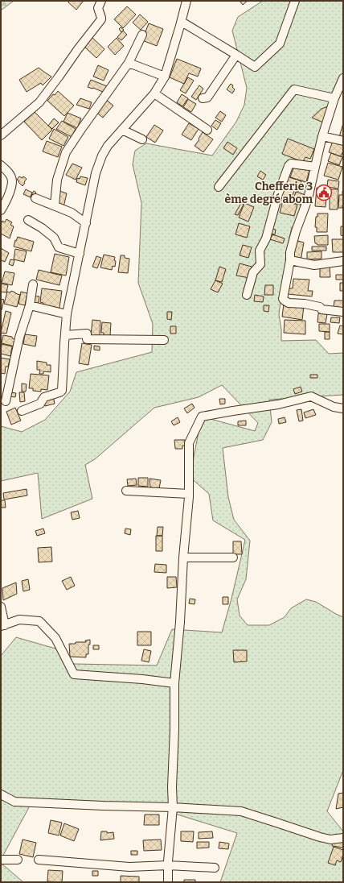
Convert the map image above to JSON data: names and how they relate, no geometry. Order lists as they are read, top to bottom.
{
  "places": {
    "public building": ["Chefferie 3 ème degré abom"]
  }
}
